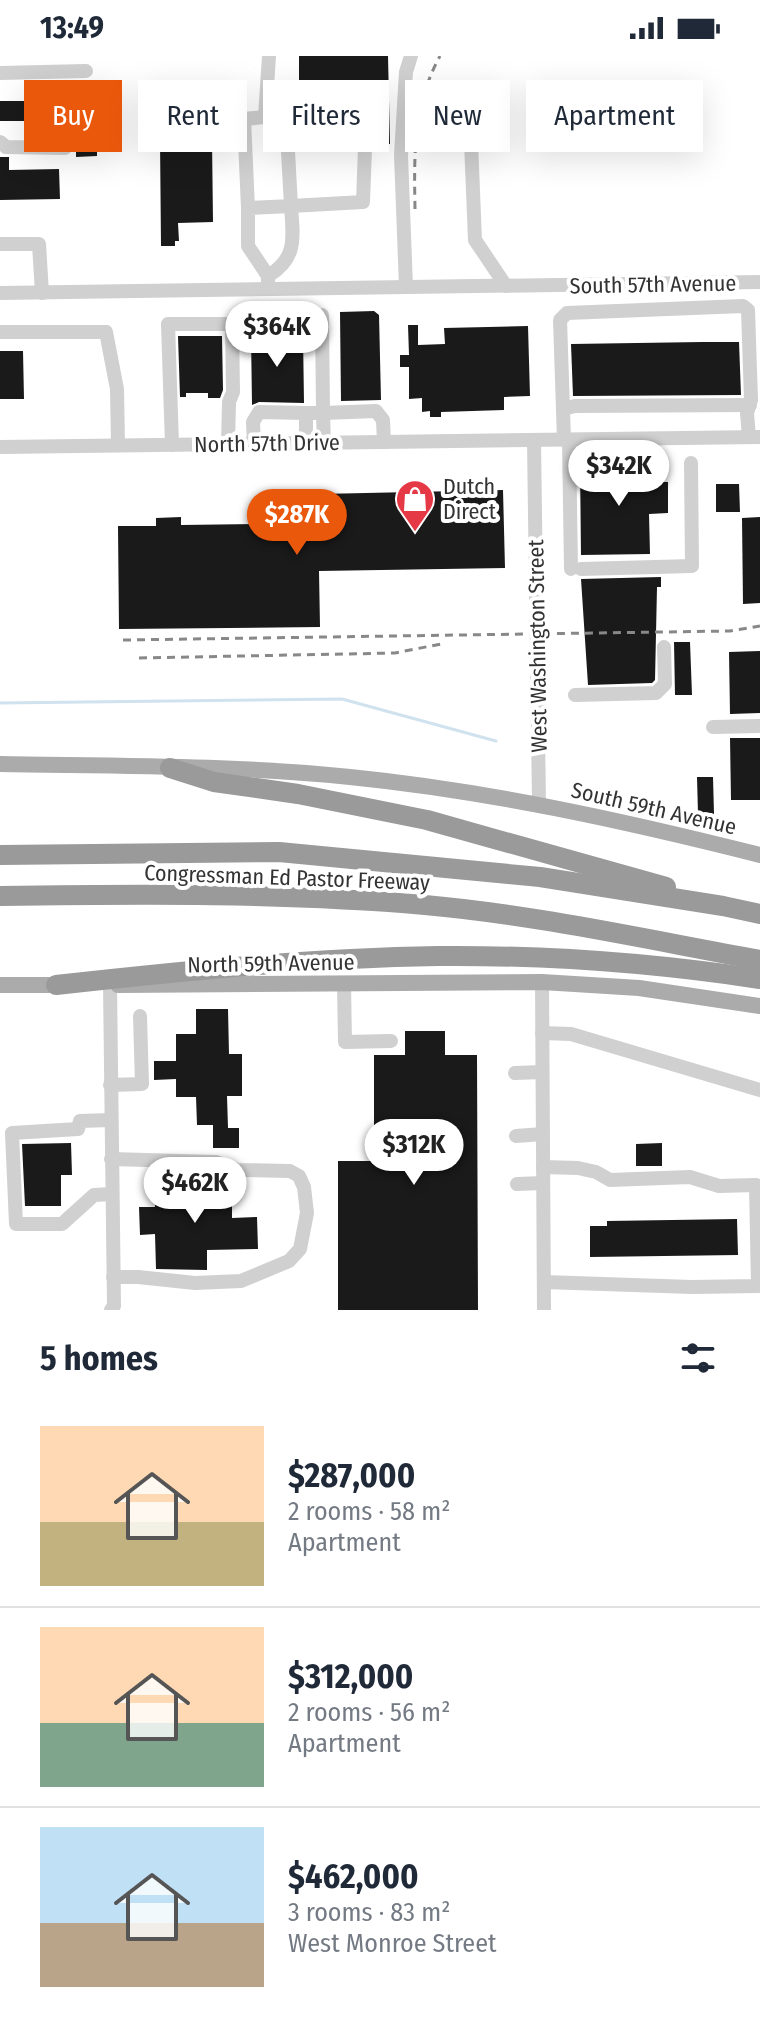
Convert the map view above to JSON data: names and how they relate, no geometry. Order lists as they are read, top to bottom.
{
  "streets": {
    "highway": ["Congressman Ed Pastor Freeway"],
    "main road": ["South 59th Avenue", "North 59th Avenue"],
    "street": ["South 57th Avenue", "North 57th Drive", "West Washington Street"]
  },
  "crossings": [
    ["North 57th Drive", "West Washington Street"],
    ["West Washington Street", "South 59th Avenue"]
  ],
  "places": {
    "shop": ["Dutch Direct"]
  },
  "page": {
    "status": "13:49",
    "chip": [
      "Buy",
      "Rent",
      "Filters",
      "New",
      "Apartment"
    ],
    "price": [
      "$364K",
      "$342K",
      "$287K",
      "$312K",
      "$462K"
    ],
    "heading": "5 homes",
    "list": [
      {
        "name": "$287,000",
        "note": "2 rooms · 58 m² · Apartment"
      },
      {
        "name": "$312,000",
        "note": "2 rooms · 56 m² · Apartment"
      },
      {
        "name": "$462,000",
        "note": "3 rooms · 83 m² · West Monroe Street"
      }
    ]
  }
}
